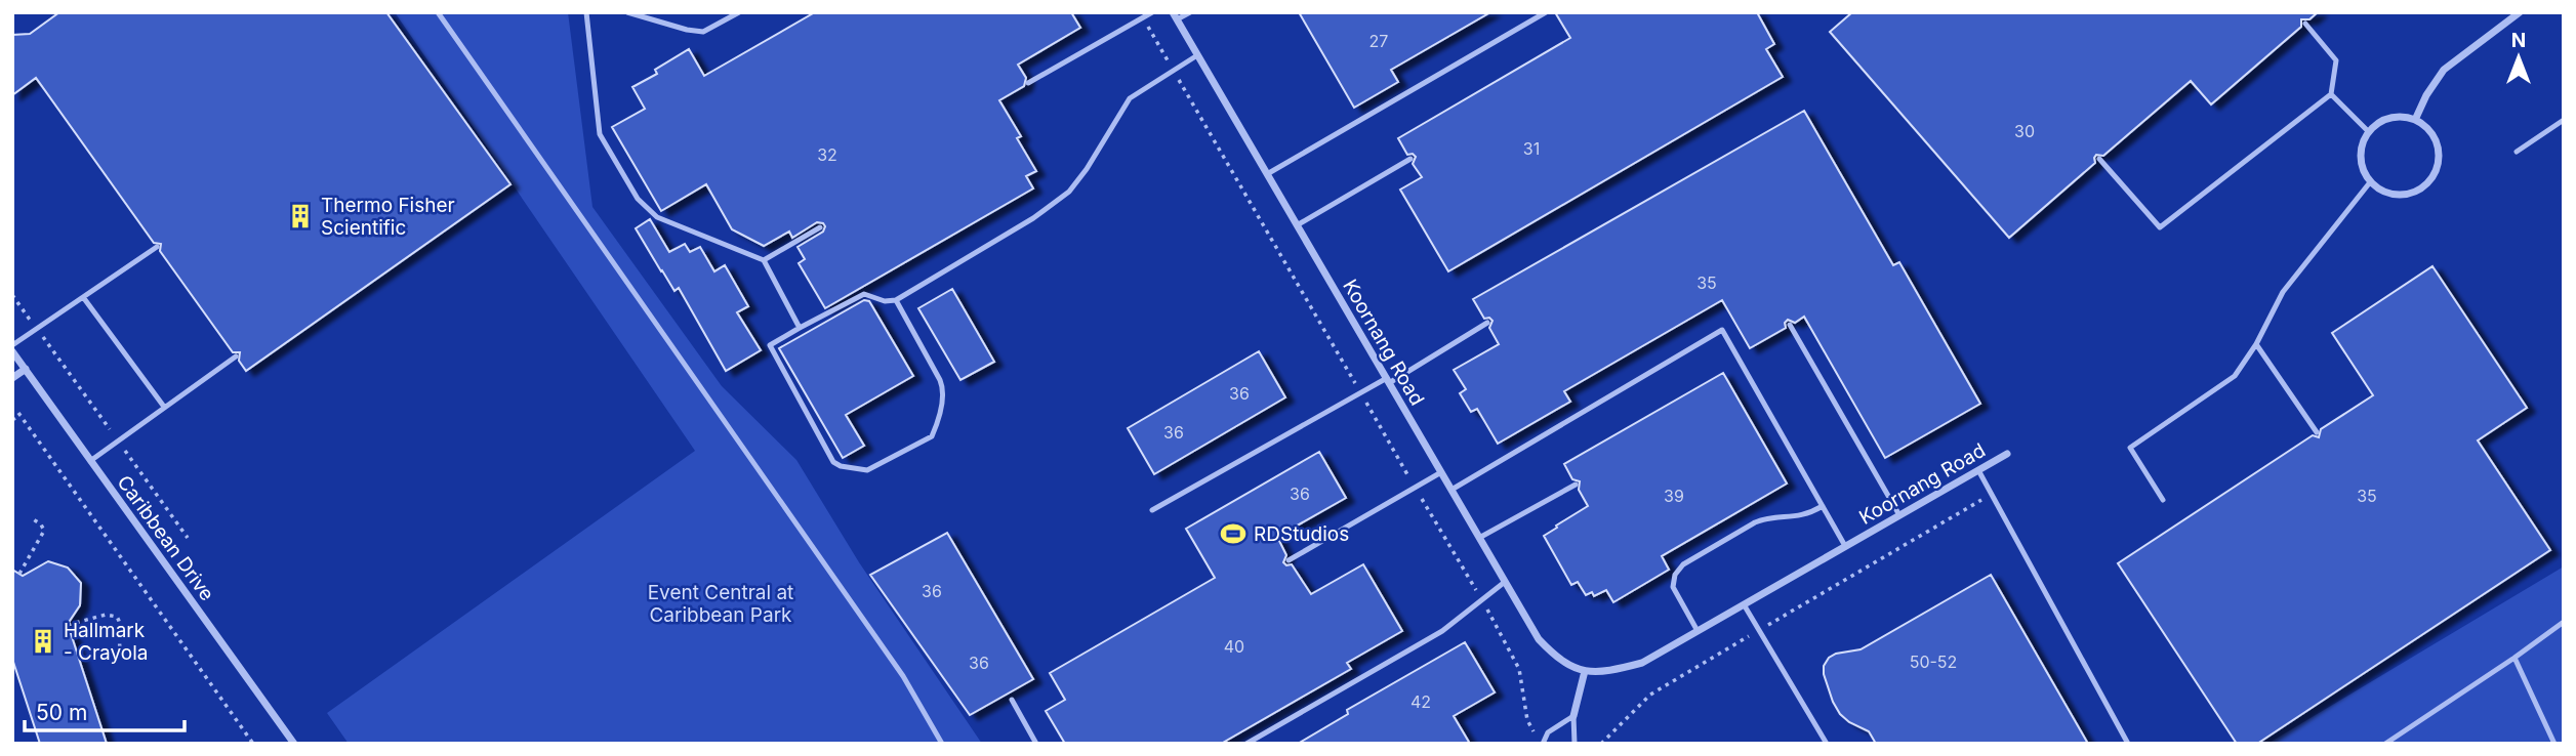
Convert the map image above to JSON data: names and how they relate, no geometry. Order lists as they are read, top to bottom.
{
  "streets": {
    "street": ["Koornang Road", "Caribbean Drive"]
  },
  "parks": ["Event Central at Caribbean Park"],
  "places": {
    "building": ["Thermo Fisher Scientific", "Hallmark - Crayola"],
    "sports": ["RDStudios"]
  },
  "house_numbers": [
    "27",
    "30",
    "31",
    "32",
    "35",
    "36",
    "36",
    "36",
    "39",
    "35",
    "36",
    "40",
    "50-52",
    "36",
    "42"
  ],
  "scale_bar": "50 m",
  "north": "top"
}
